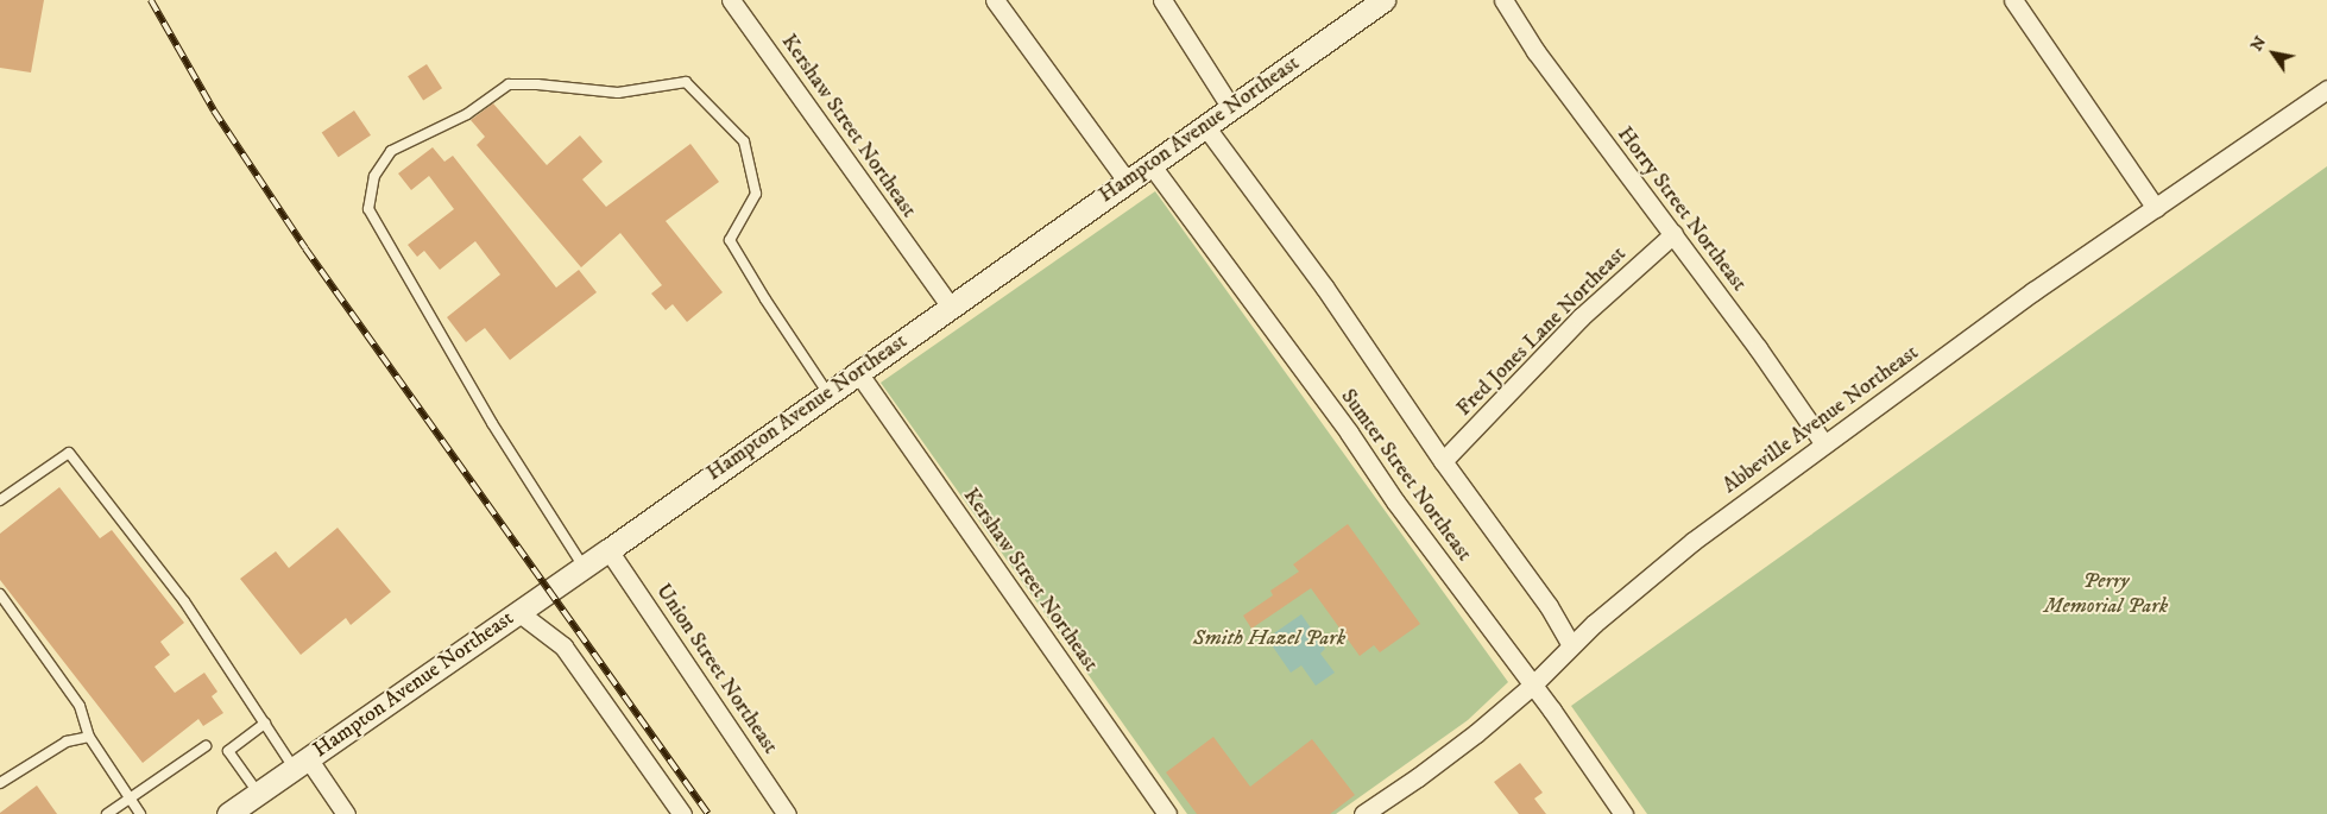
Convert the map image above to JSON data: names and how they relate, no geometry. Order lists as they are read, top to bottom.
{
  "streets": {
    "street": [
      "Kershaw Street Northeast",
      "Hampton Avenue Northeast",
      "Horry Street Northeast",
      "Fred Jones Lane Northeast",
      "Abbeville Avenue Northeast",
      "Sumter Street Northeast",
      "Union Street Northeast"
    ]
  },
  "crossings": [
    ["Kershaw Street Northeast", "Hampton Avenue Northeast"],
    ["Hampton Avenue Northeast", "Sumter Street Northeast"],
    ["Hampton Avenue Northeast", "Union Street Northeast"],
    ["Horry Street Northeast", "Fred Jones Lane Northeast"],
    ["Horry Street Northeast", "Abbeville Avenue Northeast"],
    ["Fred Jones Lane Northeast", "Sumter Street Northeast"],
    ["Abbeville Avenue Northeast", "Sumter Street Northeast"]
  ],
  "parks": ["Perry Memorial Park", "Smith Hazel Park"],
  "north": "top left"
}
